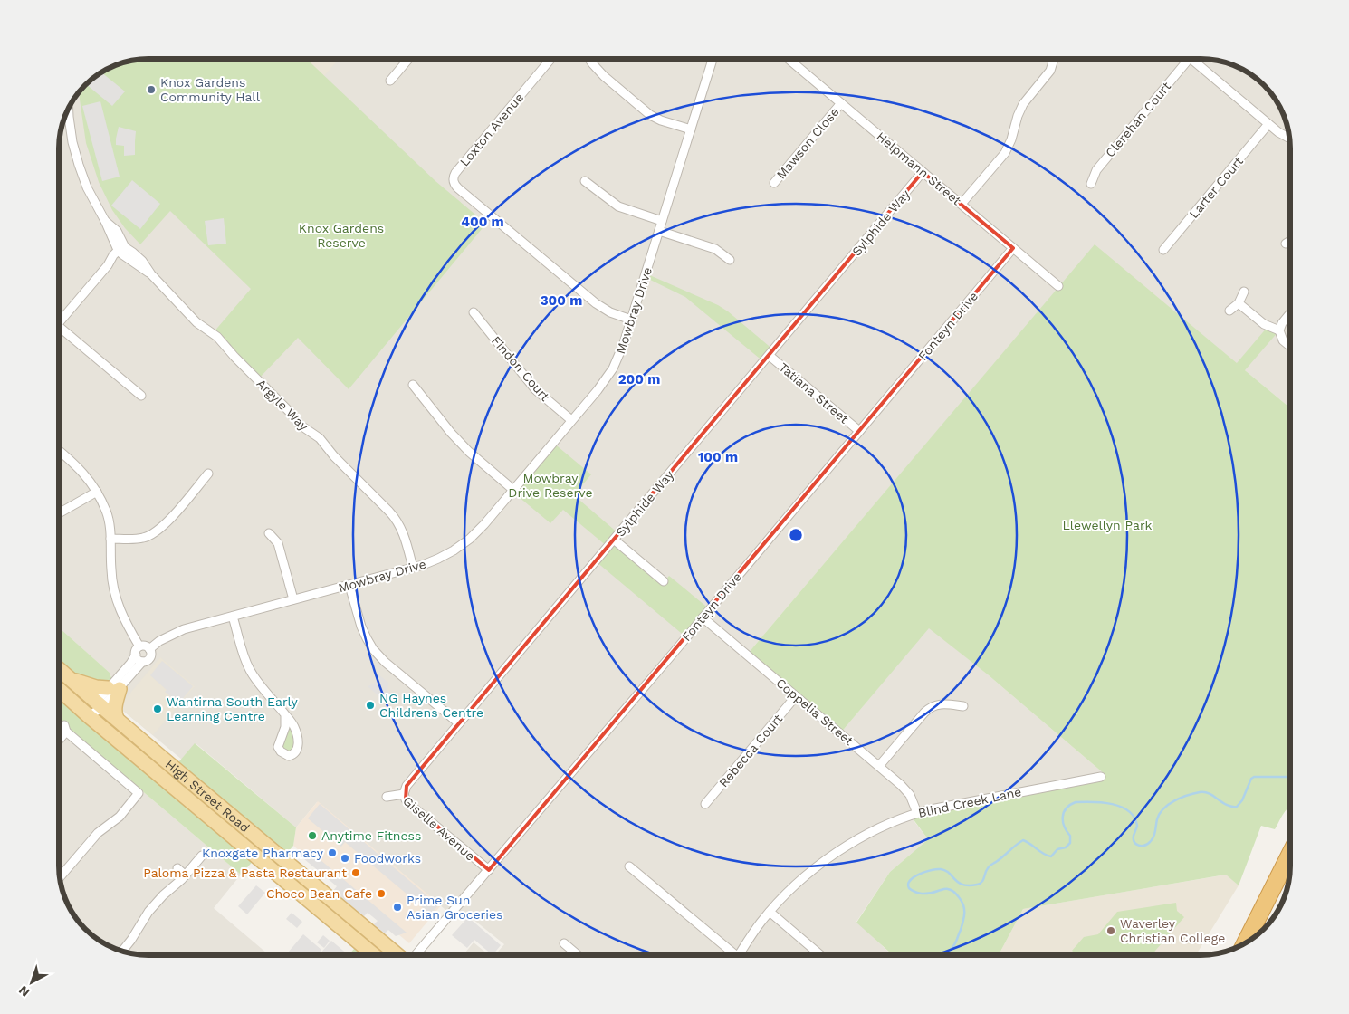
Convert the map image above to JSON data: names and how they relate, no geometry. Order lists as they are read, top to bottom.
{
  "streets": {
    "main road": ["High Street Road"],
    "street": [
      "Clerehan Court",
      "Loxton Avenue",
      "Mawson Close",
      "Helpmann Street",
      "Larter Court",
      "Sylphide Way",
      "Mowbray Drive",
      "Fonteyn Drive",
      "Findon Court",
      "Tatiana Street",
      "Argyle Way",
      "Coppelia Street",
      "Rebecca Court",
      "Blind Creek Lane",
      "Giselle Avenue"
    ]
  },
  "crossings": [
    ["Loxton Avenue", "Mowbray Drive"],
    ["Mawson Close", "Helpmann Street"],
    ["Helpmann Street", "Sylphide Way"],
    ["Helpmann Street", "Fonteyn Drive"],
    ["Sylphide Way", "Tatiana Street"],
    ["Sylphide Way", "Giselle Avenue"],
    ["Mowbray Drive", "Findon Court"],
    ["Mowbray Drive", "Argyle Way"],
    ["Fonteyn Drive", "Tatiana Street"],
    ["Fonteyn Drive", "Coppelia Street"],
    ["Fonteyn Drive", "Giselle Avenue"],
    ["Coppelia Street", "Rebecca Court"],
    ["Coppelia Street", "Blind Creek Lane"]
  ],
  "parks": ["Knox Gardens Reserve", "Mowbray Drive Reserve", "Llewellyn Park"],
  "places": [
    "Knox Gardens Community Hall",
    "NG Haynes Childrens Centre",
    "Wantirna South Early Learning Centre",
    "Anytime Fitness",
    "Knoxgate Pharmacy",
    "Foodworks",
    "Paloma Pizza & Pasta Restaurant",
    "Choco Bean Cafe",
    "Prime Sun Asian Groceries",
    "Waverley Christian College"
  ],
  "north": "bottom left",
  "rings": [
    "400 m",
    "300 m",
    "200 m",
    "100 m"
  ]
}
